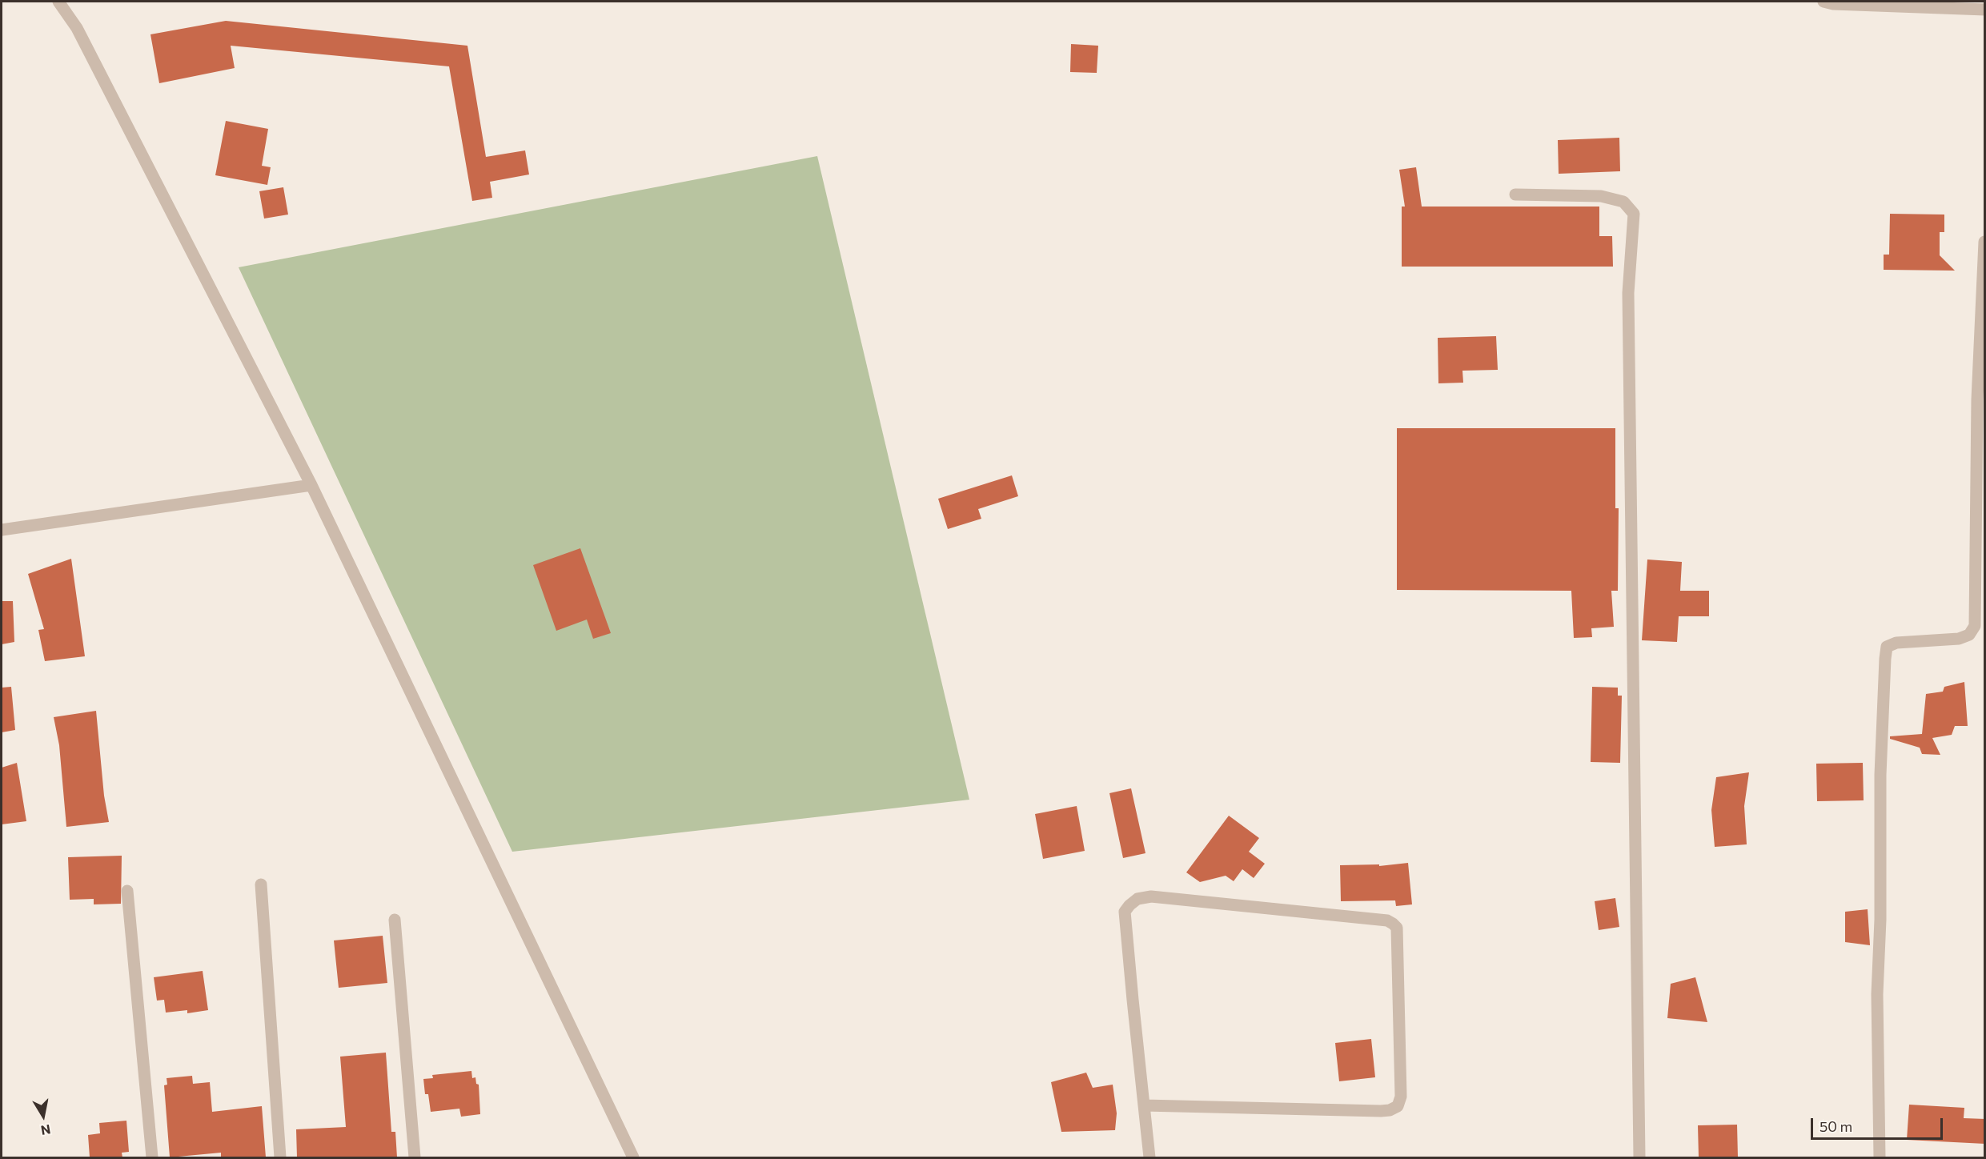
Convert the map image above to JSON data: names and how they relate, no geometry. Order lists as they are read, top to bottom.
{
  "scale_bar": "50 m",
  "north": "bottom"
}
